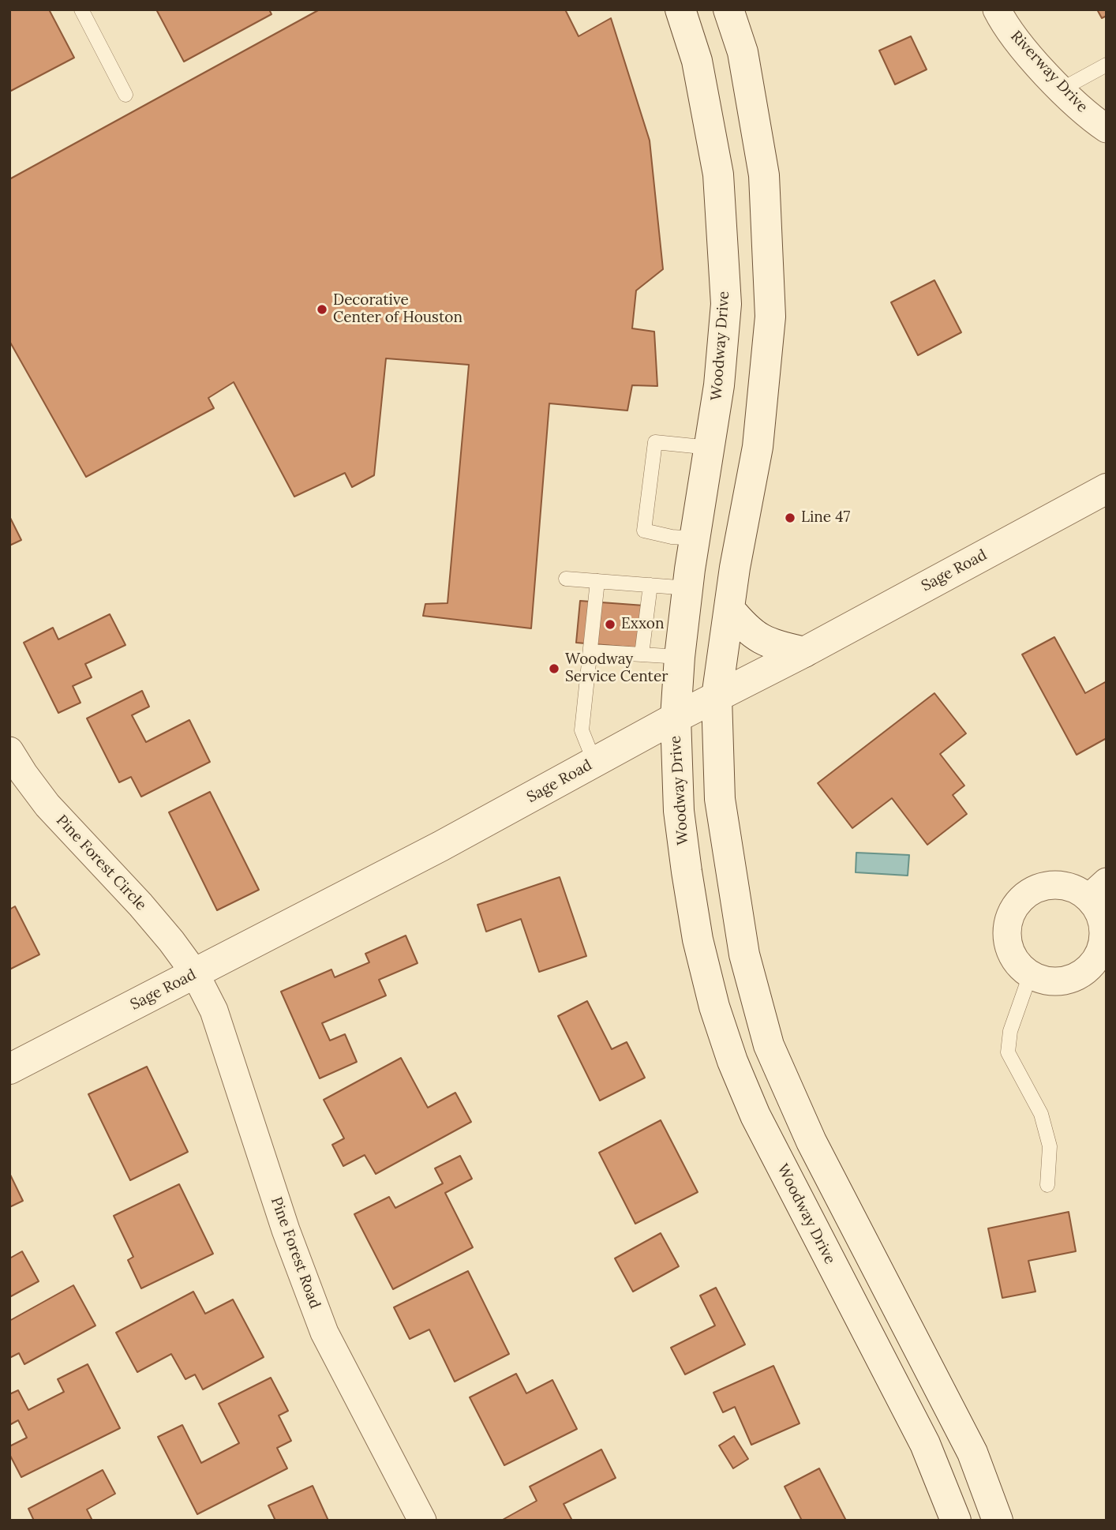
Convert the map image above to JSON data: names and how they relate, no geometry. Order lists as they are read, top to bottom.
{
  "streets": {
    "main road": ["Woodway Drive", "Sage Road"],
    "street": ["Riverway Drive", "Pine Forest Circle", "Pine Forest Road"]
  },
  "crossings": [
    ["Woodway Drive", "Sage Road"],
    ["Sage Road", "Pine Forest Circle"],
    ["Sage Road", "Pine Forest Road"],
    ["Pine Forest Circle", "Pine Forest Road"]
  ],
  "places": [
    "Decorative Center of Houston",
    "Line 47",
    "Exxon",
    "Woodway Service Center"
  ]
}
